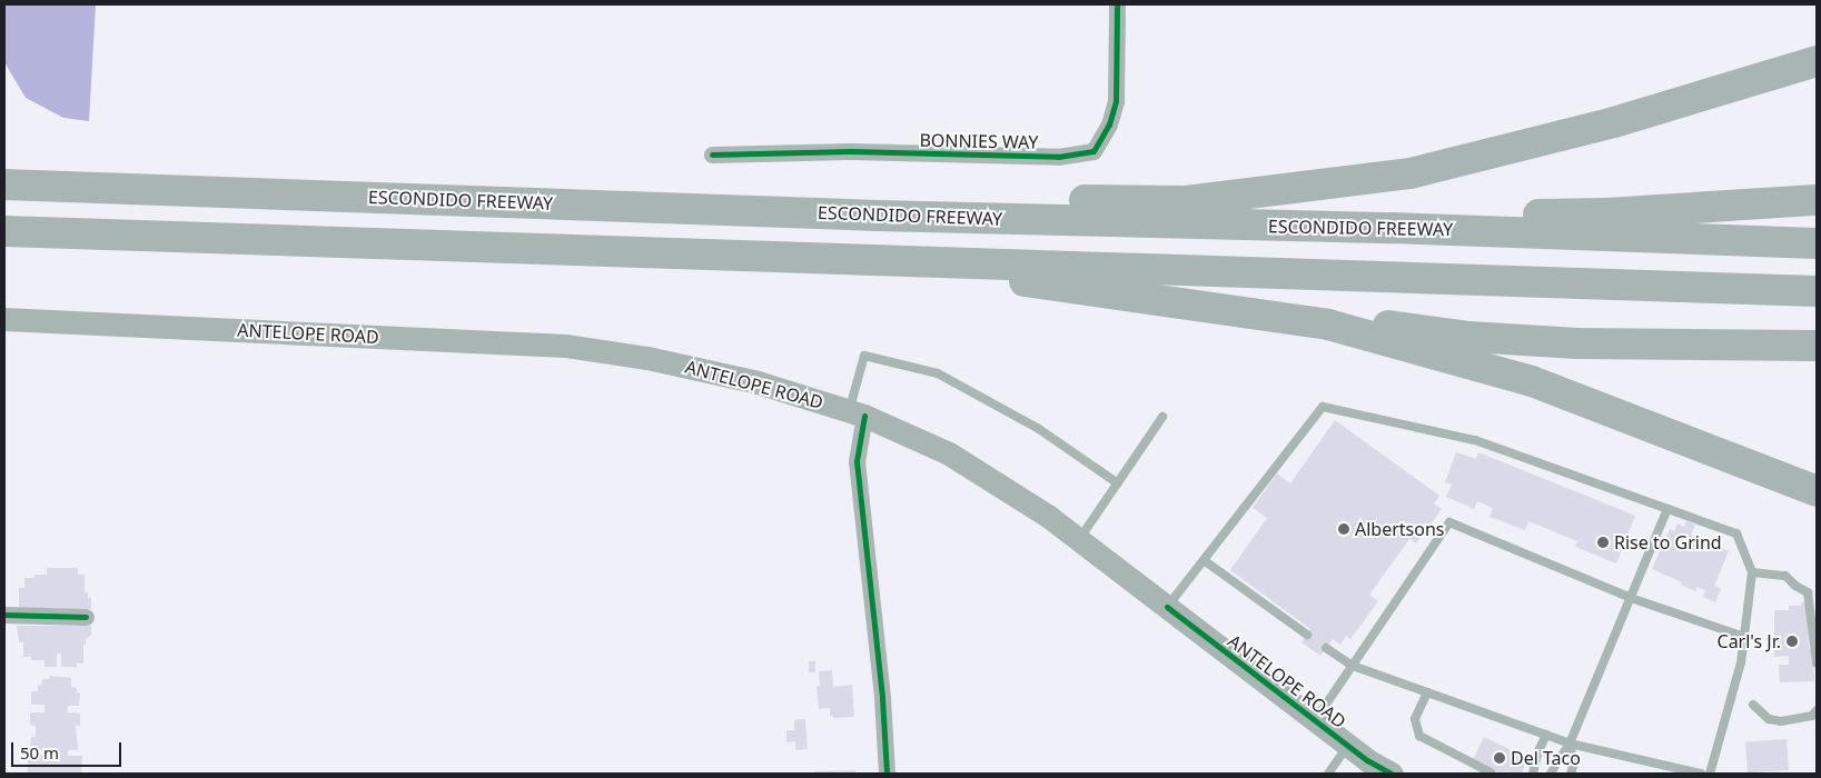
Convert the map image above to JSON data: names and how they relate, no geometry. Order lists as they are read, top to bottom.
{
  "streets": {
    "highway": ["ESCONDIDO FREEWAY"],
    "main road": ["ANTELOPE ROAD"],
    "street": ["BONNIES WAY"]
  },
  "places": [
    "Albertsons",
    "Rise to Grind",
    "Carl's Jr.",
    "Del Taco"
  ],
  "scale_bar": "50 m"
}
